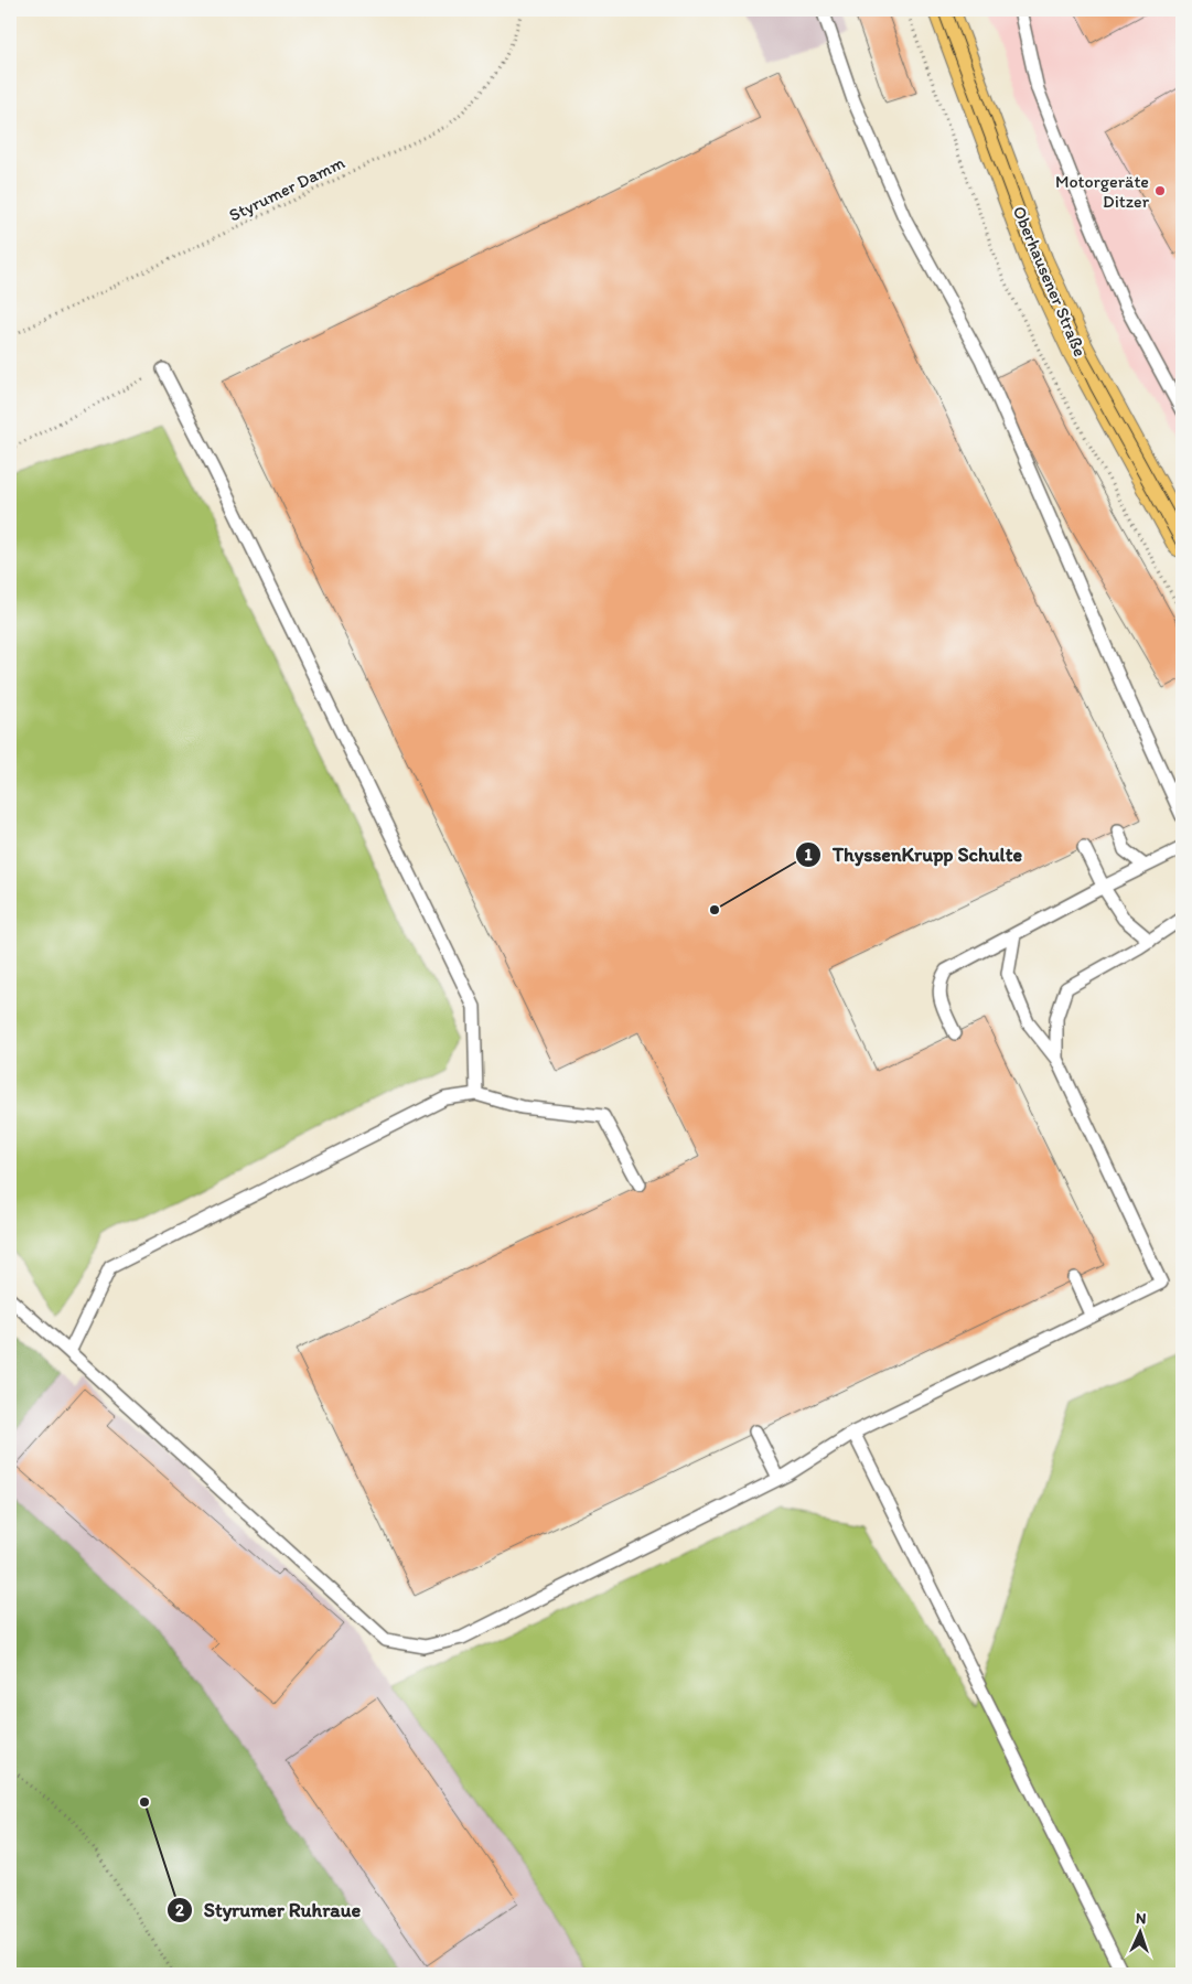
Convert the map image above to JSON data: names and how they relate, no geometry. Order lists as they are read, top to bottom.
{
  "streets": {
    "main road": ["Oberhausener Straße"],
    "path": ["Styrumer Damm"]
  },
  "places": ["Motorgeräte Ditzer", "ThyssenKrupp Schulte", "Styrumer Ruhraue"],
  "north": "top"
}
